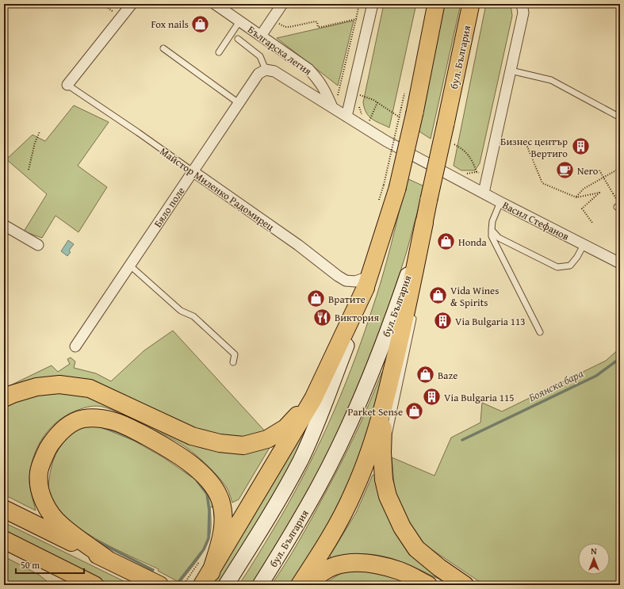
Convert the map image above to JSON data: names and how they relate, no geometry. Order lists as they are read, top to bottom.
{
  "streets": {
    "main road": ["бул. България"],
    "street": [
      "Българска легия",
      "Майстор Миленко Радомирец",
      "Бяло поле",
      "Васил Стефанов"
    ]
  },
  "crossings": [
    ["Българска легия", "Бяло поле"],
    ["Българска легия", "Васил Стефанов"],
    ["Майстор Миленко Радомирец", "Бяло поле"]
  ],
  "water": ["Боянска бара"],
  "places": {
    "shop": [
      "Fox nails",
      "Honda",
      "Vida Wines & Spirits",
      "Вратите",
      "Baze",
      "Parket Sense"
    ],
    "building": ["Бизнес център Вертиго", "Via Bulgaria 113", "Via Bulgaria 115"],
    "cafe": ["Nero"],
    "restaurant": ["Виктория"]
  },
  "scale_bar": "50 m",
  "north": "top"
}
